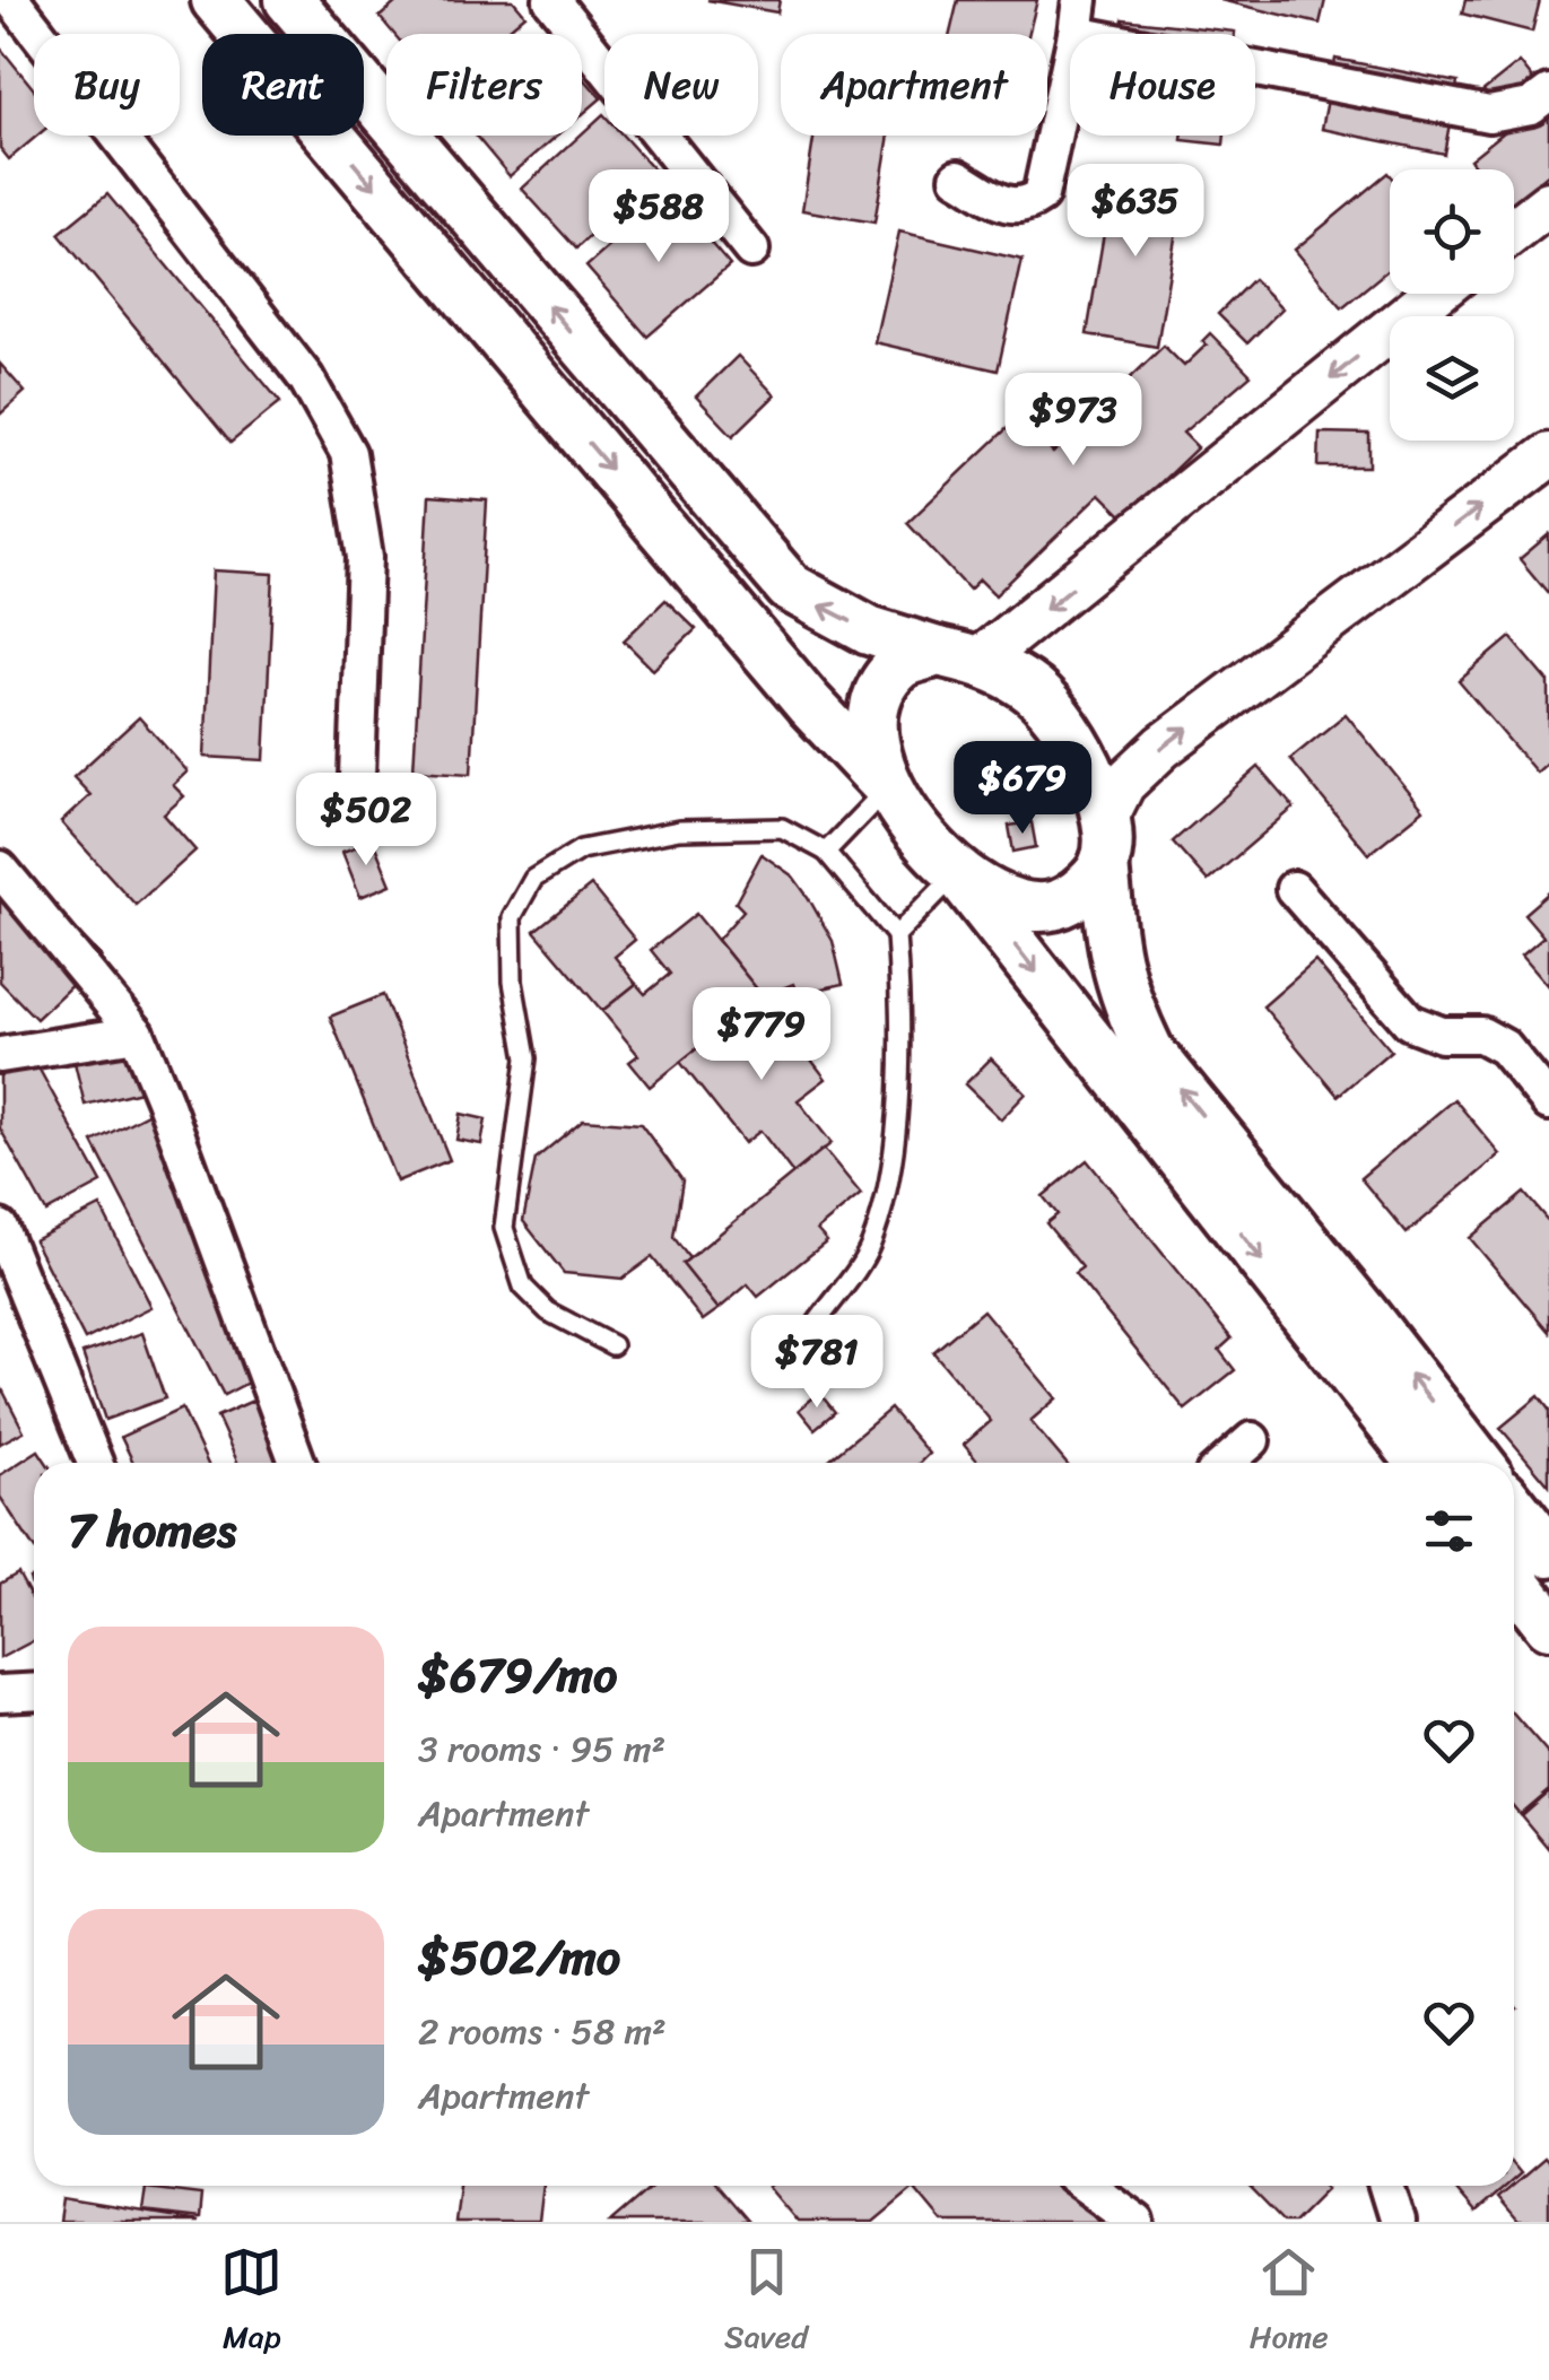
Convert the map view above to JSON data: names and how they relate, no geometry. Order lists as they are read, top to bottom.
{
  "page": {
    "chip": [
      "Buy",
      "Rent",
      "Filters",
      "New",
      "Apartment",
      "House"
    ],
    "price": [
      "$635",
      "$588",
      "$973",
      "$679",
      "$502",
      "$779",
      "$781"
    ],
    "heading": "7 homes",
    "list": [
      {
        "name": "$679/mo",
        "note": "3 rooms · 95 m² · Apartment"
      },
      {
        "name": "$502/mo",
        "note": "2 rooms · 58 m² · Apartment"
      }
    ],
    "tabs": ["Map", "Saved", "Home"]
  }
}
